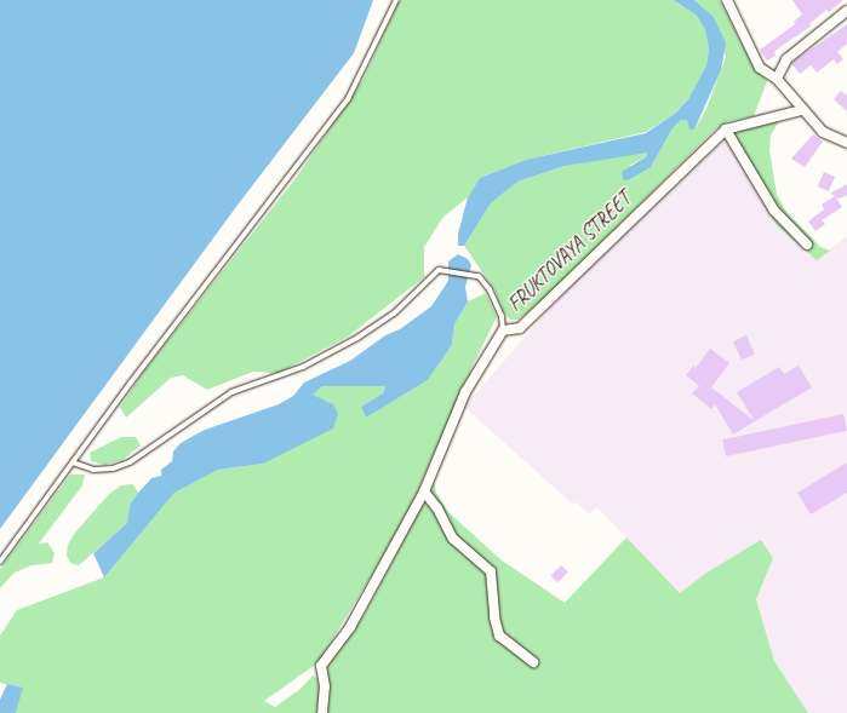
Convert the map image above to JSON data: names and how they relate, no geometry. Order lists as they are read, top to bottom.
{
  "streets": {
    "street": ["FRUKTOVAYA STREET"]
  }
}
